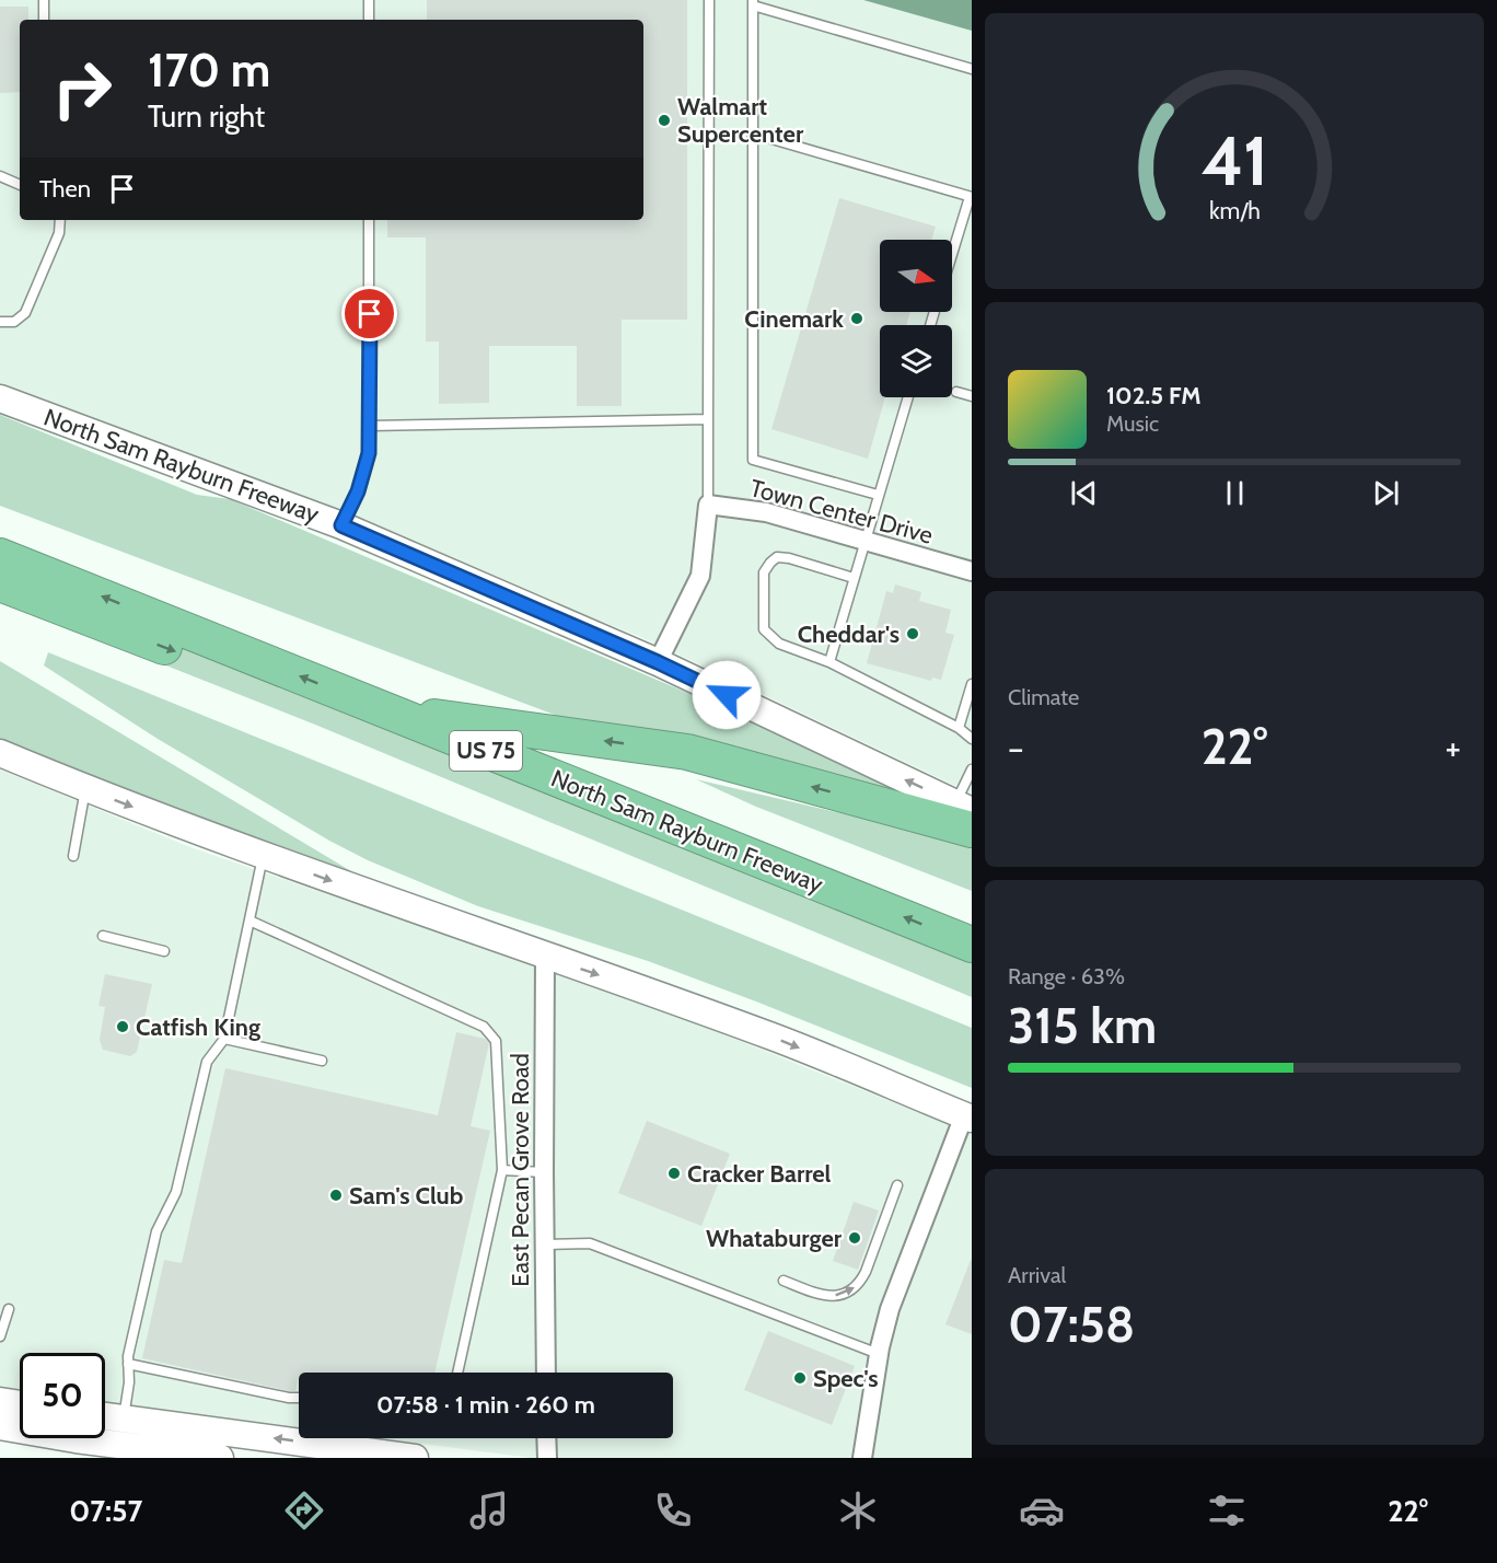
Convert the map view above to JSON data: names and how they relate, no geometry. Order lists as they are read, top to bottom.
{
  "streets": {
    "highway": ["North Sam Rayburn Freeway", "US 75"],
    "street": ["Town Center Drive", "East Pecan Grove Road"]
  },
  "places": [
    "Walmart Supercenter",
    "Cinemark",
    "Cheddar's",
    "Catfish King",
    "Cracker Barrel",
    "Sam's Club",
    "Whataburger",
    "Spec's"
  ],
  "north": "right",
  "page": {
    "turn": ["170 m", "Turn right"],
    "then": "Then",
    "song": ["102.5 FM", "Music"],
    "tile": [
      "Climate",
      ["Range · 63%", "315 km"],
      ["Arrival", "07:58"]
    ],
    "heat": ["−", "22°", "+"],
    "limit": "50",
    "trip": "07:58 · 1 min · 260 m",
    "tabs": ["07:57", "22°"],
    "gauge": ["41", "km/h"]
  }
}
